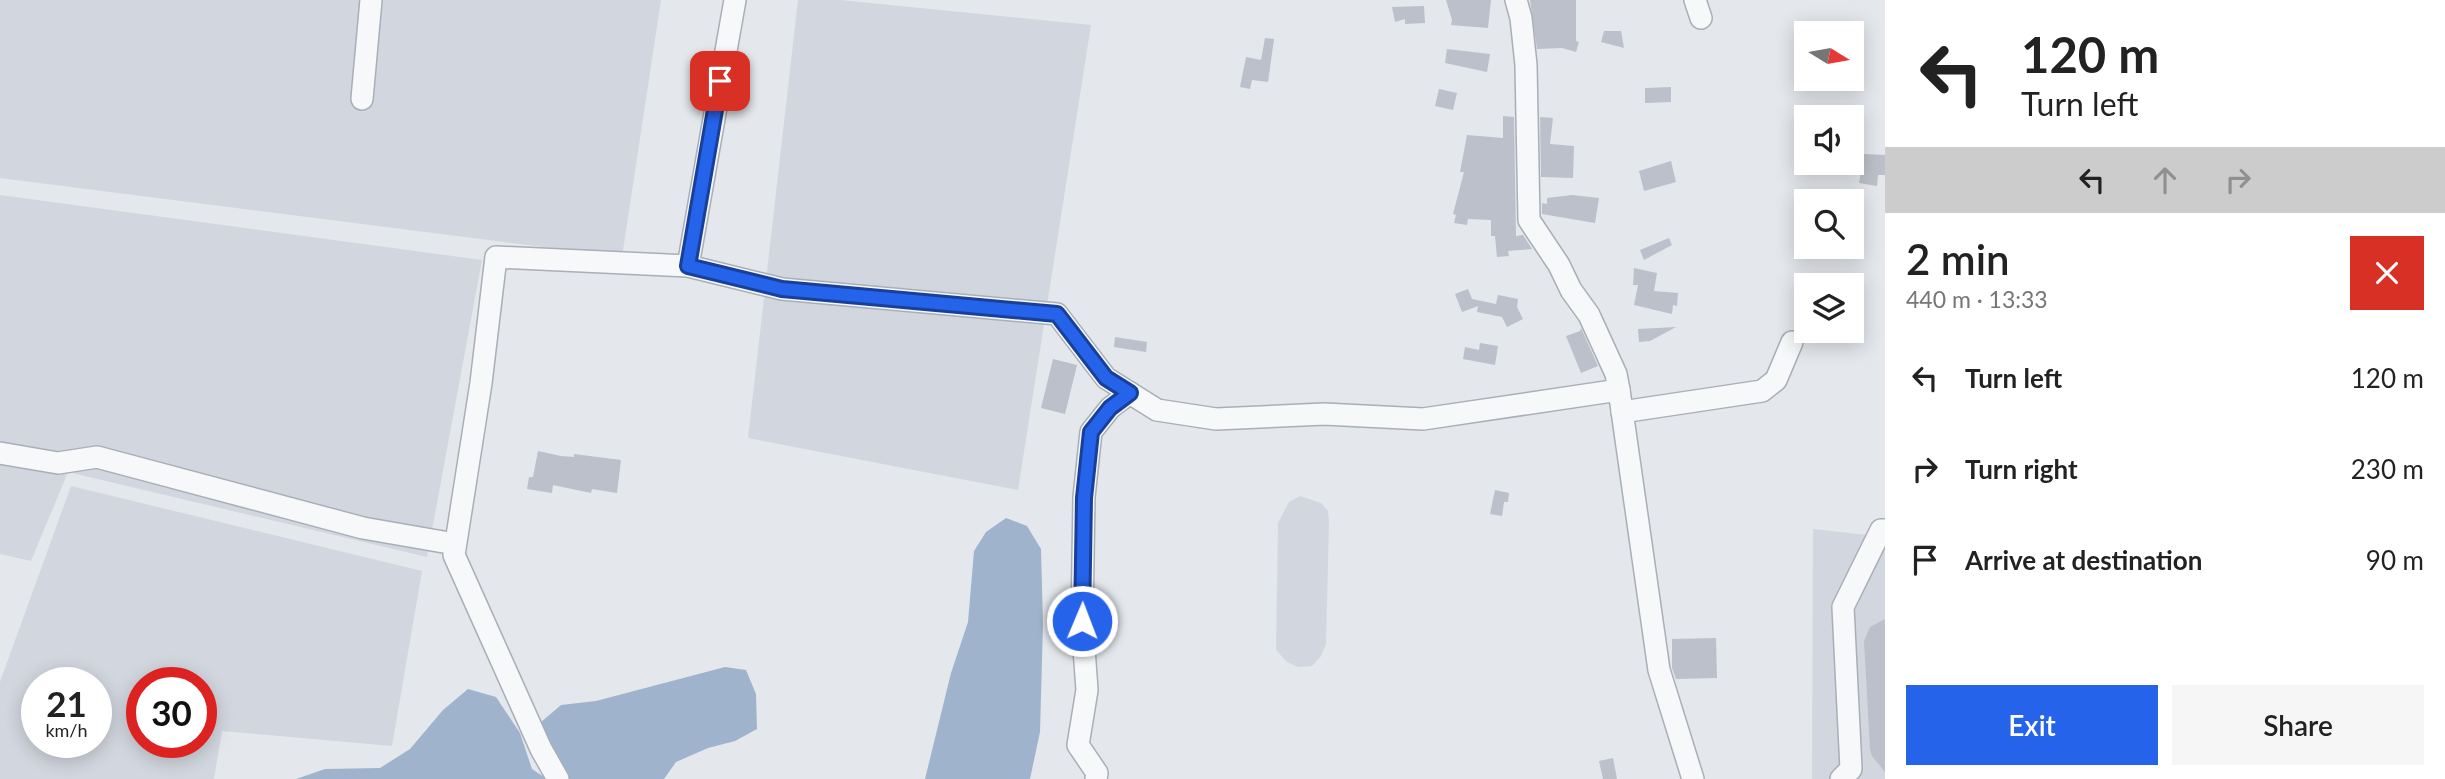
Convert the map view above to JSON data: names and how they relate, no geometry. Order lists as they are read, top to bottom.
{
  "north": "right",
  "page": {
    "turn": ["120 m", "Turn left"],
    "heading": ["2 min", "440 m · 13:33"],
    "list": [
      {
        "name": "Turn left",
        "value": "120 m"
      },
      {
        "name": "Turn right",
        "value": "230 m"
      },
      {
        "name": "Arrive at destination",
        "value": "90 m"
      }
    ],
    "speed": "21 km/h",
    "limit": "30",
    "buttons": ["Exit", "Share"]
  }
}
